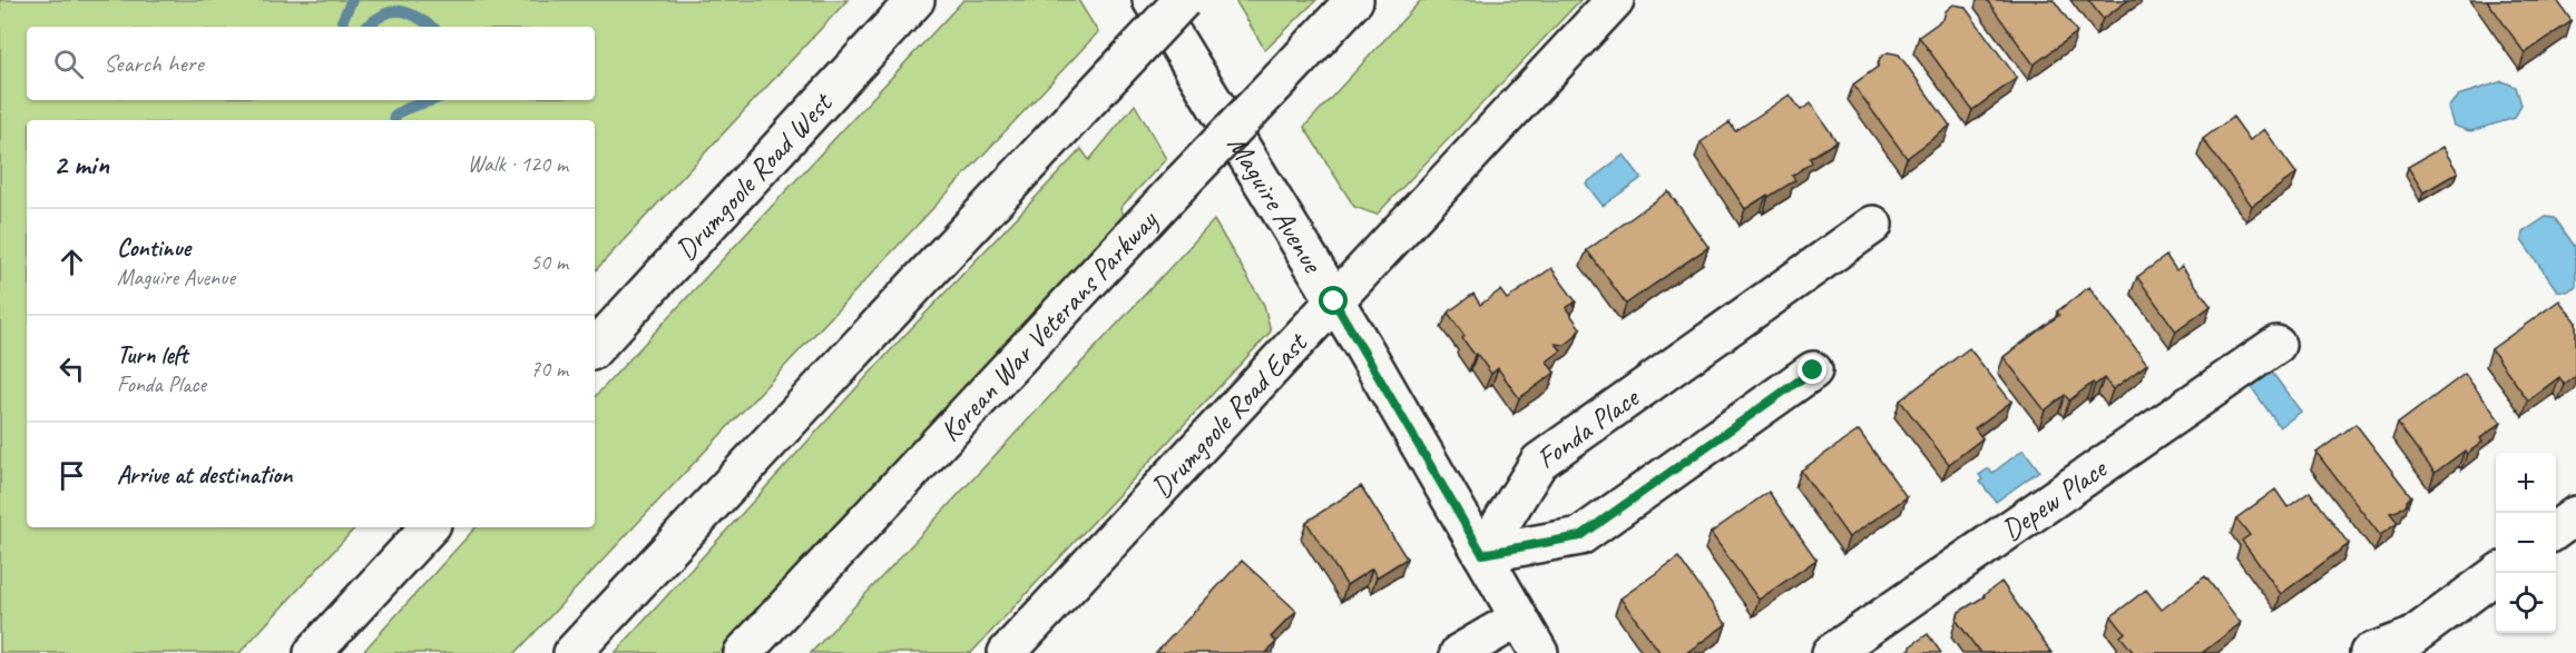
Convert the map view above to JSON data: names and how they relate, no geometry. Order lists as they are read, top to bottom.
{
  "streets": {
    "main road": [
      "Drumgoole Road West",
      "Maguire Avenue",
      "Korean War Veterans Parkway",
      "Drumgoole Road East",
      "Fonda Place",
      "Depew Place"
    ]
  },
  "crossings": [
    ["Maguire Avenue", "Drumgoole Road East"],
    ["Maguire Avenue", "Fonda Place"]
  ],
  "page": {
    "search": "Search here",
    "heading": ["2 min", "Walk · 120 m"],
    "list": [
      ["Continue", "Maguire Avenue", "50 m"],
      ["Turn left", "Fonda Place", "70 m"],
      "Arrive at destination"
    ],
    "map_buttons": ["+", "−"]
  }
}
